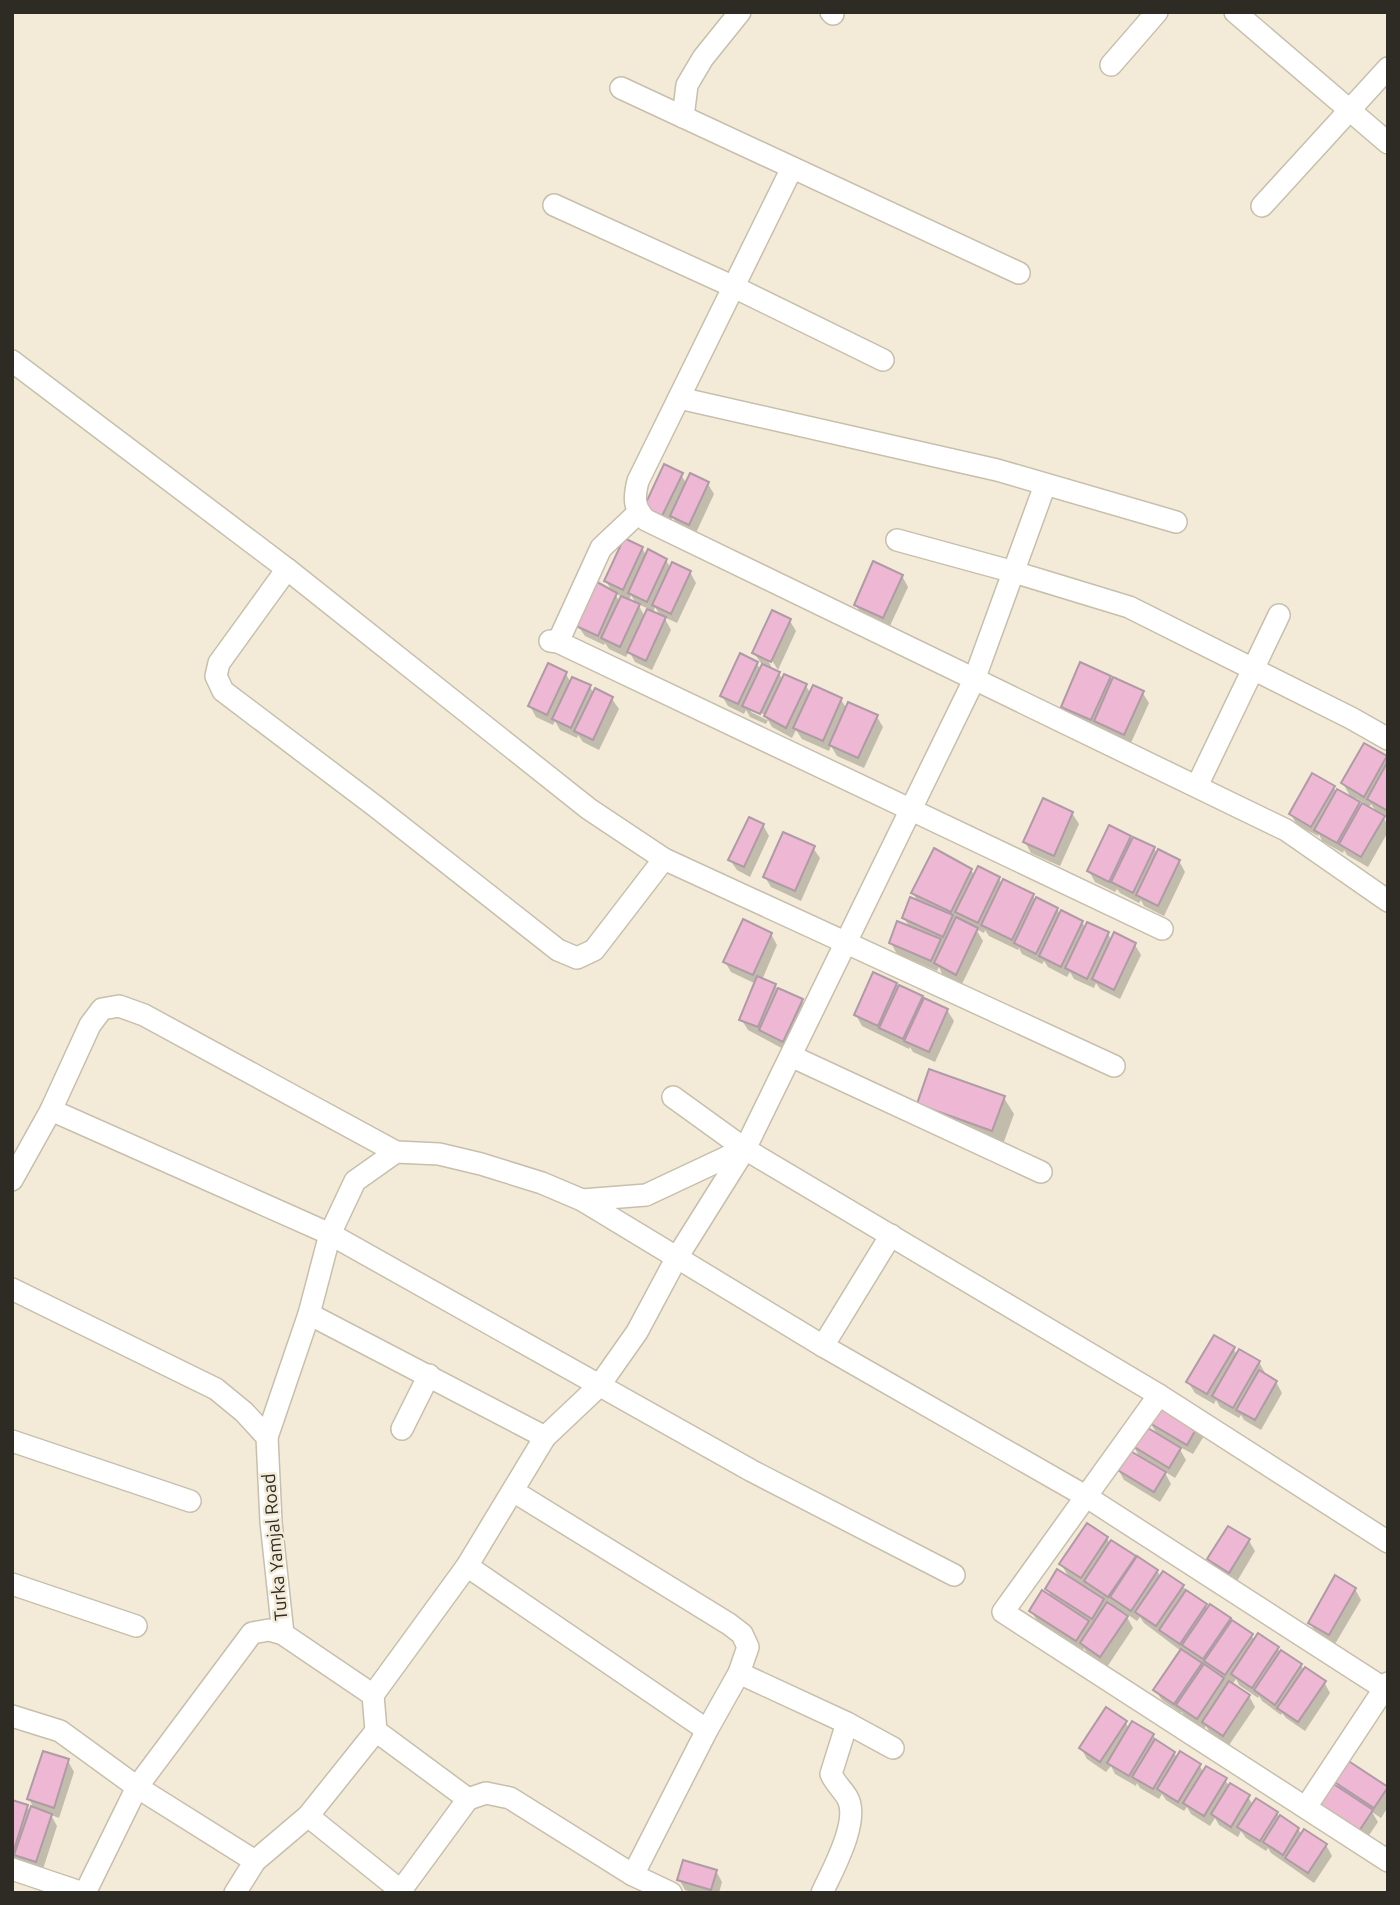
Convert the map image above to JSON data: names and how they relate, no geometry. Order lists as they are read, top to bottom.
{
  "streets": {
    "street": ["Turka Yamjal Road"]
  }
}
